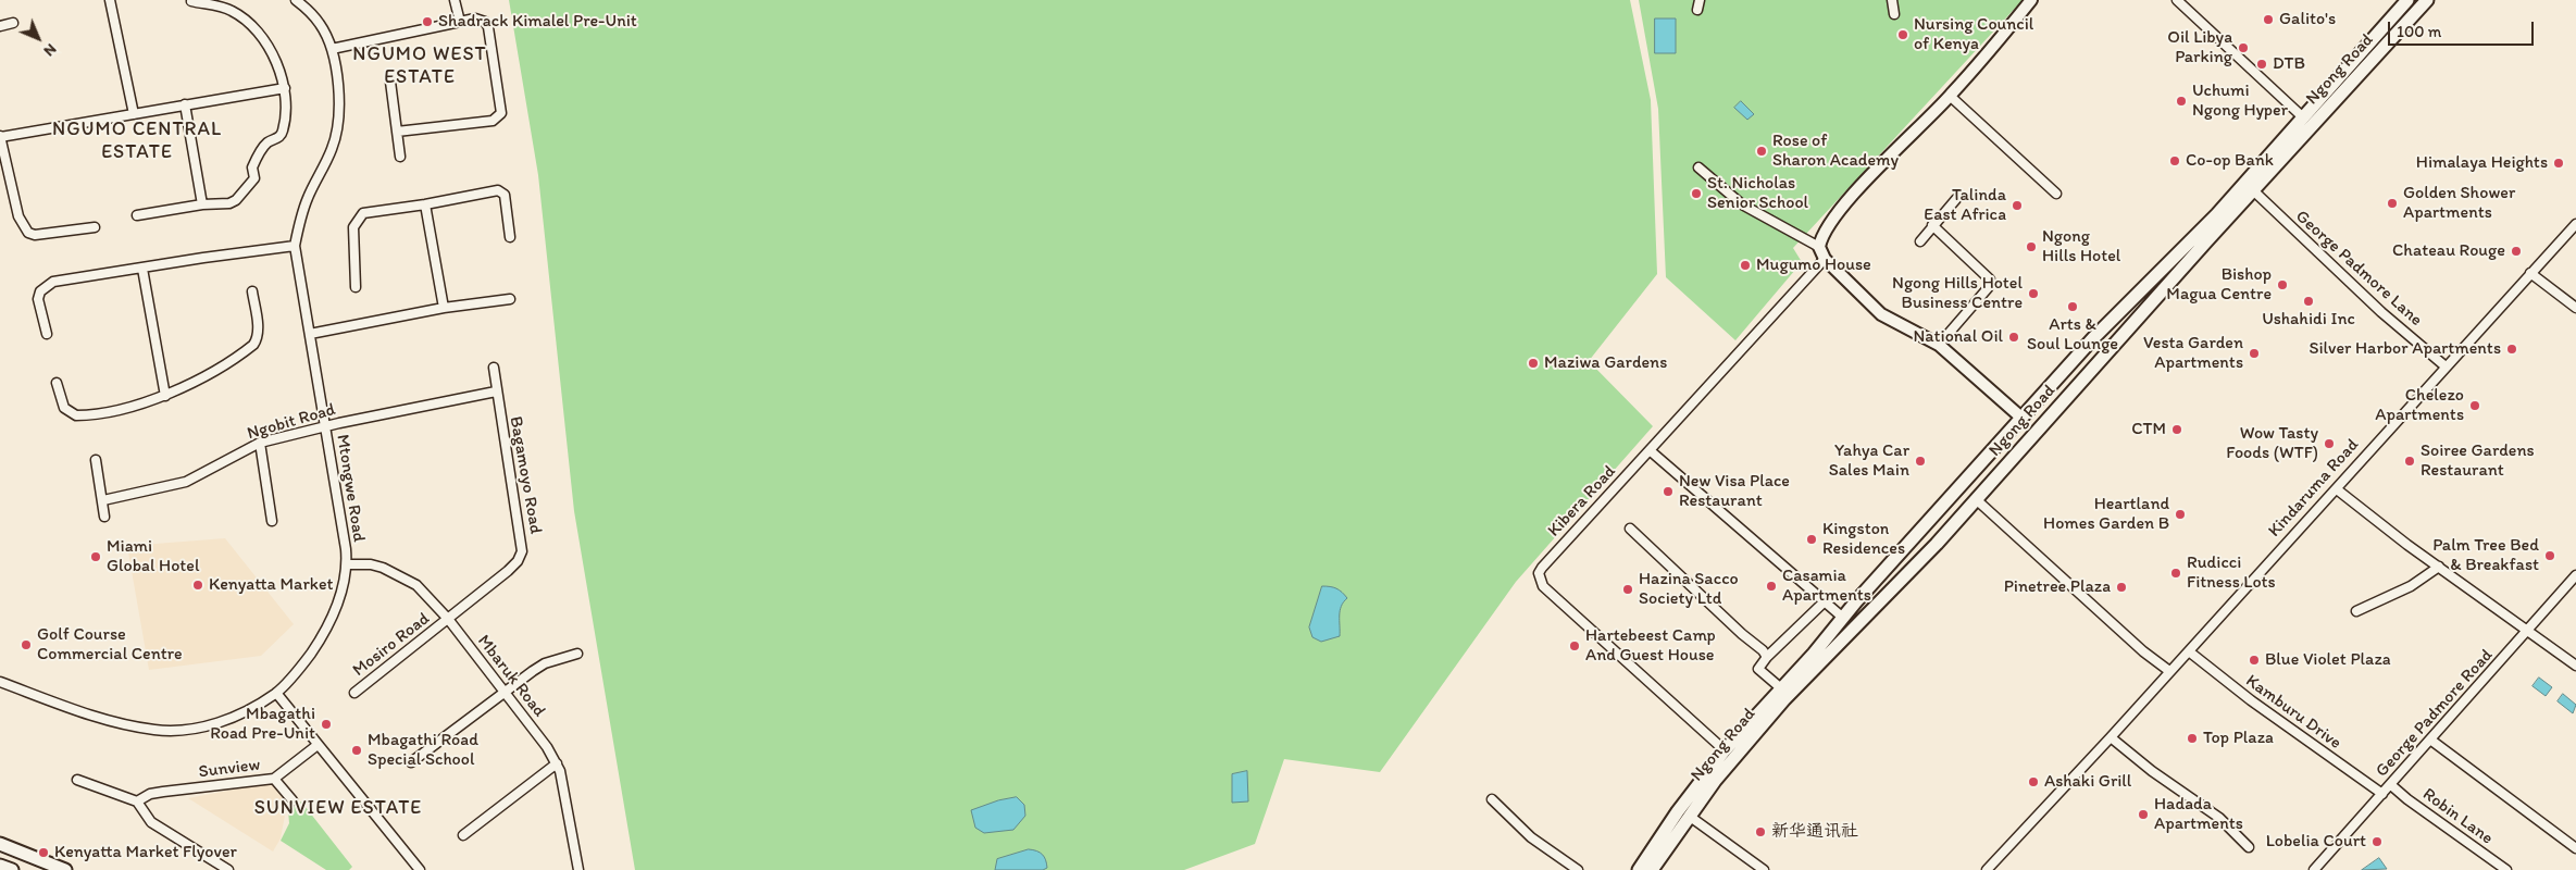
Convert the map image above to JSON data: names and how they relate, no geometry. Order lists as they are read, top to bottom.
{
  "streets": {
    "main road": ["Ngong Road"],
    "street": [
      "George Padmore Lane",
      "Ngobit Road",
      "Bagamoyo Road",
      "Mtongwe Road",
      "Kindaruma Road",
      "Kibera Road",
      "Mosiro Road",
      "Mbaruk Road",
      "Kamburu Drive",
      "George Padmore Road",
      "Sunview",
      "Robin Lane"
    ]
  },
  "crossings": [
    ["Ngong Road", "George Padmore Lane"],
    ["Ngong Road", "Kibera Road"],
    ["George Padmore Lane", "Kindaruma Road"],
    ["Ngobit Road", "Bagamoyo Road"],
    ["Ngobit Road", "Mtongwe Road"],
    ["Bagamoyo Road", "Mosiro Road"],
    ["Bagamoyo Road", "Mbaruk Road"],
    ["Mtongwe Road", "Mbaruk Road"],
    ["Kindaruma Road", "Kamburu Drive"],
    ["Mosiro Road", "Mbaruk Road"],
    ["Kamburu Drive", "George Padmore Road"],
    ["George Padmore Road", "Robin Lane"]
  ],
  "districts": ["NGUMO WEST ESTATE", "NGUMO CENTRAL ESTATE", "SUNVIEW ESTATE"],
  "places": [
    "Galito's",
    "Shadrack Kimalel Pre-Unit",
    "Nursing Council of Kenya",
    "Oil Libya Parking",
    "DTB",
    "Uchumi Ngong Hyper",
    "Rose of Sharon Academy",
    "Co-op Bank",
    "Himalaya Heights",
    "St. Nicholas Senior School",
    "Golden Shower Apartments",
    "Talinda East Africa",
    "Ngong Hills Hotel",
    "Chateau Rouge",
    "Mugumo House",
    "Bishop Magua Centre",
    "Ngong Hills Hotel Business Centre",
    "Ushahidi Inc",
    "Arts & Soul Lounge",
    "National Oil",
    "Silver Harbor Apartments",
    "Vesta Garden Apartments",
    "Maziwa Gardens",
    "Chelezo Apartments",
    "CTM",
    "Wow Tasty Foods (WTF)",
    "Yahya Car Sales Main",
    "Soiree Gardens Restaurant",
    "New Visa Place Restaurant",
    "Heartland Homes Garden B",
    "Kingston Residences",
    "Palm Tree Bed & Breakfast",
    "Miami Global Hotel",
    "Rudicci Fitness Lots",
    "Kenyatta Market",
    "Casamia Apartments",
    "Pinetree Plaza",
    "Hazina Sacco Society Ltd",
    "Golf Course Commercial Centre",
    "Hartebeest Camp And Guest House",
    "Blue Violet Plaza",
    "Mbagathi Road Pre-Unit",
    "Top Plaza",
    "Mbagathi Road Special School",
    "Ashaki Grill",
    "Hadada Apartments",
    "新华通讯社",
    "Lobelia Court",
    "Kenyatta Market Flyover"
  ],
  "scale_bar": "100 m",
  "north": "bottom right"
}
